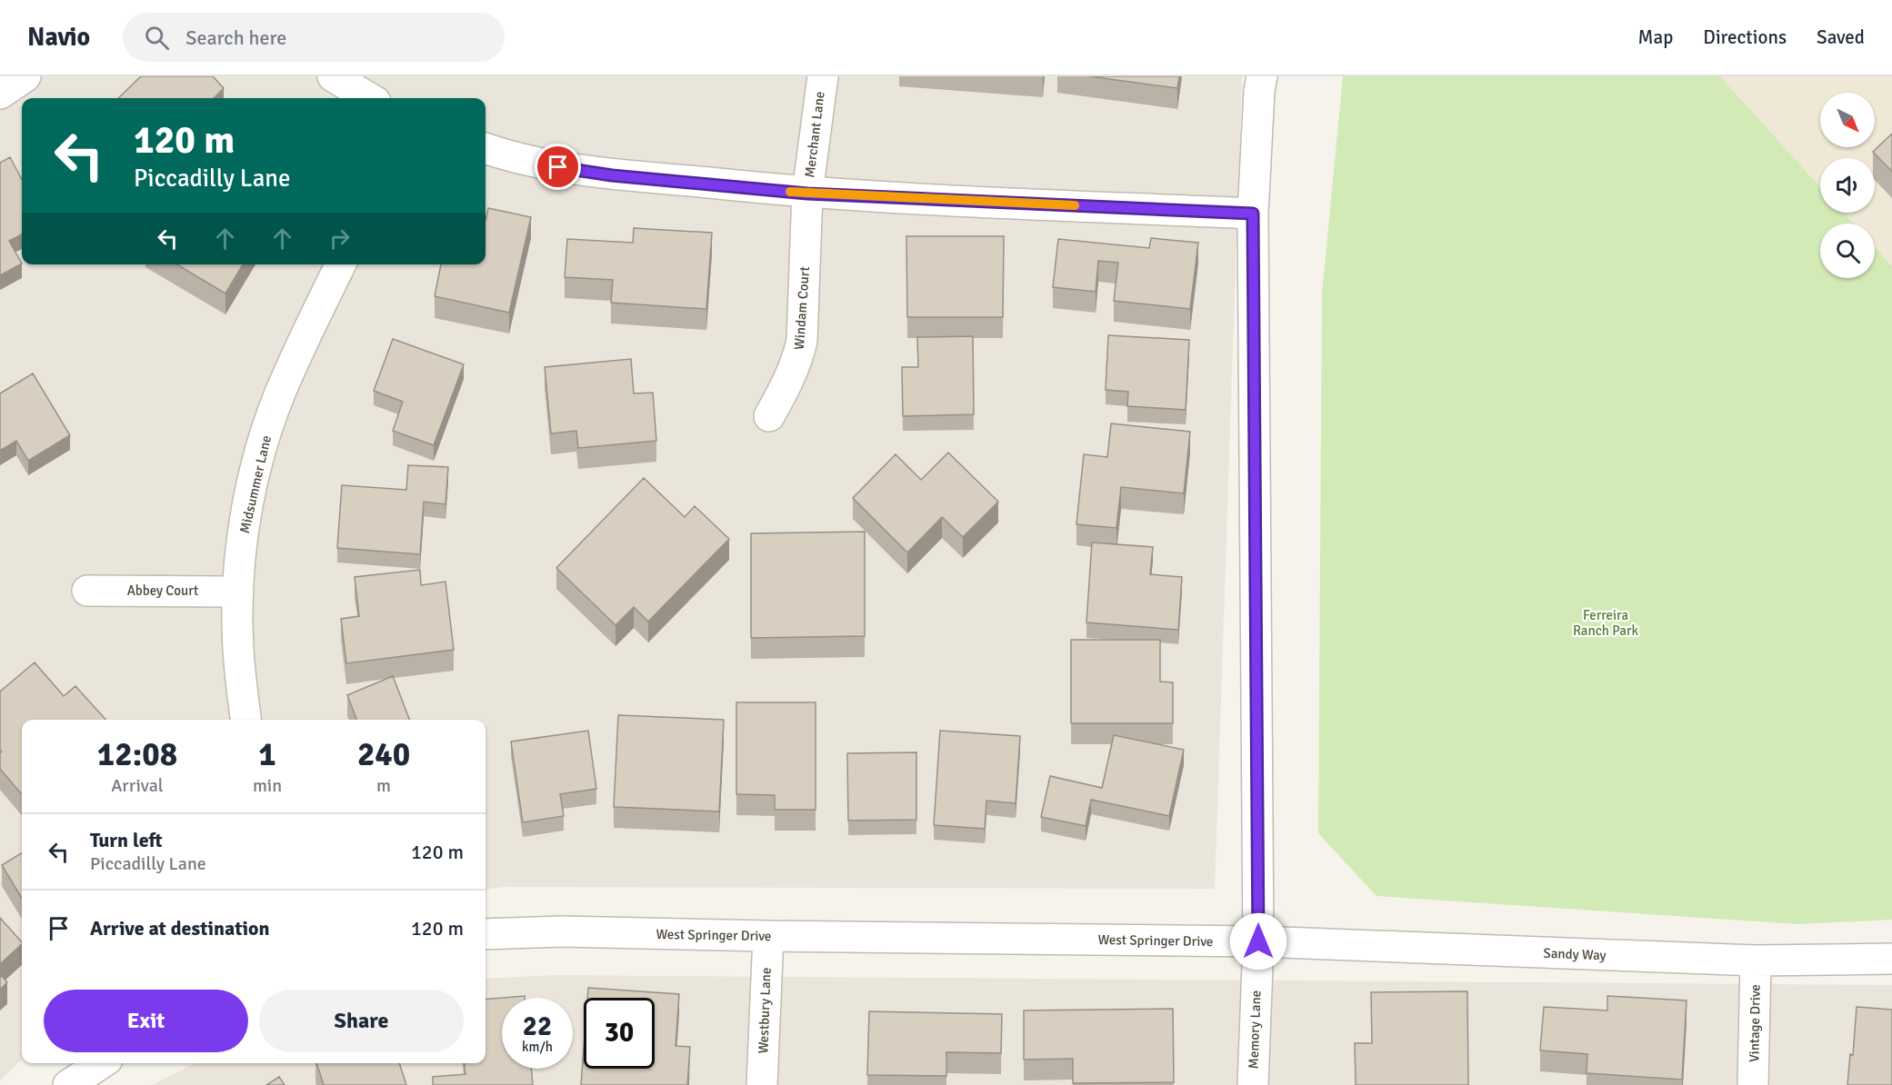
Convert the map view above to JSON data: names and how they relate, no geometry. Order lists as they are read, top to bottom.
{
  "streets": {
    "street": [
      "Merchant Lane",
      "Windam Court",
      "Midsummer Lane",
      "Abbey Court",
      "West Springer Drive",
      "Sandy Way",
      "Westbury Lane",
      "Vintage Drive",
      "Memory Lane"
    ]
  },
  "crossings": [
    ["Merchant Lane", "Windam Court"],
    ["Midsummer Lane", "Abbey Court"],
    ["West Springer Drive", "Sandy Way"],
    ["West Springer Drive", "Westbury Lane"],
    ["West Springer Drive", "Memory Lane"],
    ["Sandy Way", "Vintage Drive"],
    ["Sandy Way", "Memory Lane"]
  ],
  "parks": ["Ferreira Ranch Park"],
  "north": "bottom right",
  "page": {
    "header": "Navio",
    "search": "Search here",
    "nav": ["Map", "Directions", "Saved"],
    "turn": ["120 m", "Piccadilly Lane"],
    "eta": [
      "12:08",
      "Arrival",
      "1",
      "min",
      "240",
      "m"
    ],
    "list": [
      {
        "name": "Turn left",
        "note": "Piccadilly Lane",
        "value": "120 m"
      },
      {
        "name": "Arrive at destination",
        "value": "120 m"
      }
    ],
    "buttons": ["Exit", "Share"],
    "speed": "22 km/h",
    "limit": "30"
  }
}
